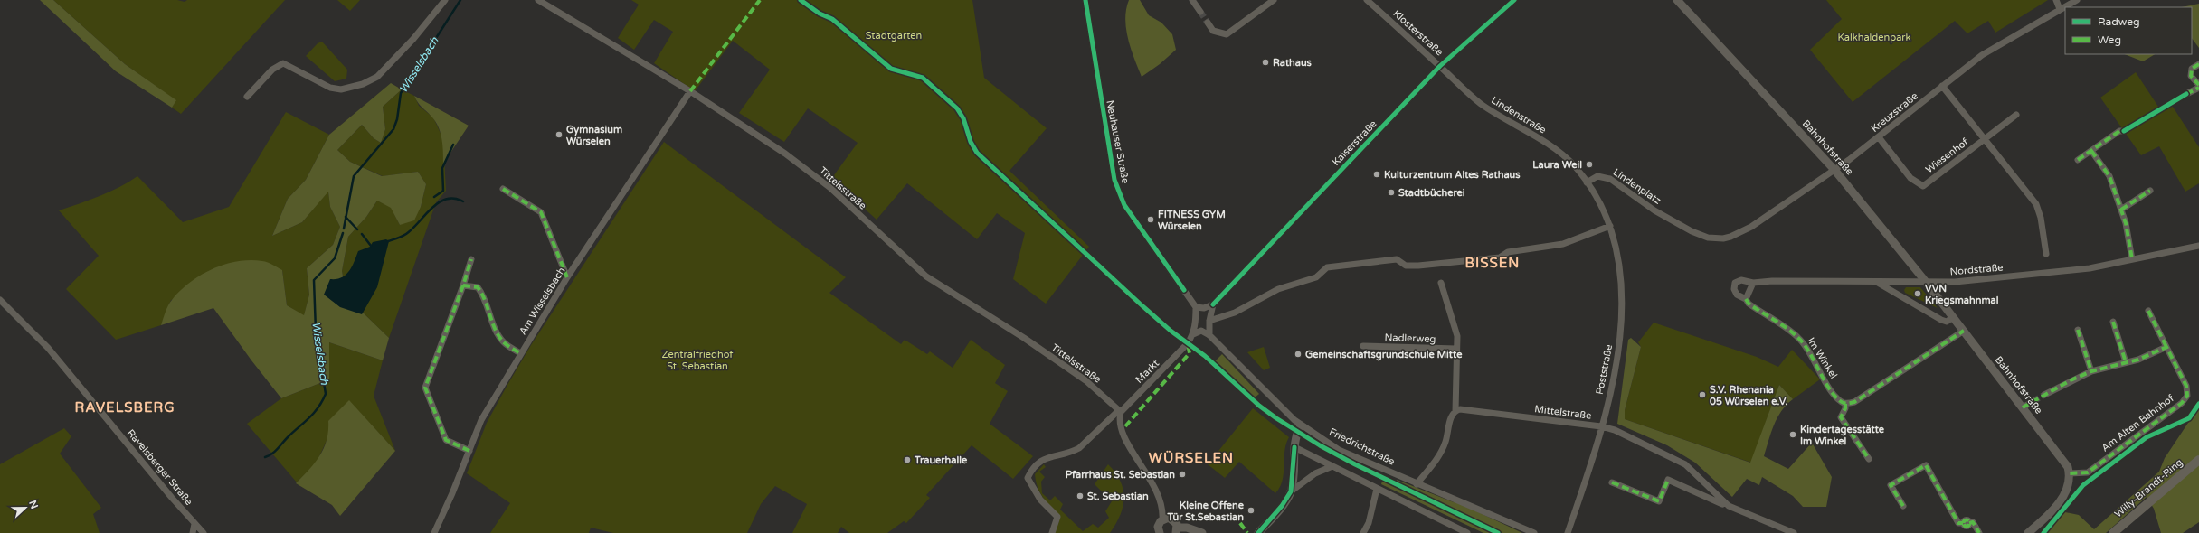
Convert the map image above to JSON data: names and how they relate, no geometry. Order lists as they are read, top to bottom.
{
  "streets": {
    "main road": ["Willy-Brandt-Ring"],
    "street": [
      "Klosterstraße",
      "Kreuzstraße",
      "Lindenstraße",
      "Neuhauser Straße",
      "Kaiserstraße",
      "Bahnhofstraße",
      "Wiesenhof",
      "Lindenplatz",
      "Tittelsstraße",
      "Nordstraße",
      "Am Wisselsbach",
      "Nadlerweg",
      "Im Winkel",
      "Poststraße",
      "Markt",
      "Mittelstraße",
      "Am Alten Bahnhof",
      "Friedrichstraße",
      "Ravelsberger Straße"
    ]
  },
  "crossings": [
    ["Klosterstraße", "Lindenstraße"],
    ["Klosterstraße", "Kaiserstraße"],
    ["Kreuzstraße", "Bahnhofstraße"],
    ["Kreuzstraße", "Wiesenhof"],
    ["Kreuzstraße", "Lindenplatz"],
    ["Lindenstraße", "Kaiserstraße"],
    ["Lindenstraße", "Lindenplatz"],
    ["Neuhauser Straße", "Markt"],
    ["Bahnhofstraße", "Nordstraße"],
    ["Bahnhofstraße", "Am Alten Bahnhof"],
    ["Tittelsstraße", "Am Wisselsbach"],
    ["Tittelsstraße", "Markt"],
    ["Nordstraße", "Im Winkel"],
    ["Poststraße", "Mittelstraße"]
  ],
  "districts": ["BISSEN", "RAVELSBERG", "WÜRSELEN"],
  "water": ["Wisselsbach"],
  "parks": ["Stadtgarten", "Kalkhaldenpark", "Zentralfriedhof St. Sebastian"],
  "places": [
    "Rathaus",
    "Gymnasium Würselen",
    "Laura Weil",
    "Kulturzentrum Altes Rathaus",
    "Stadtbücherei",
    "FITNESS GYM Würselen",
    "VVN Kriegsmahnmal",
    "Gemeinschaftsgrundschule Mitte",
    "S.V. Rhenania 05 Würselen e.V.",
    "Kindertagesstätte Im Winkel",
    "Trauerhalle",
    "Pfarrhaus St. Sebastian",
    "St. Sebastian",
    "Kleine Offene Tür St.Sebastian"
  ],
  "legend": ["Radweg", "Weg"],
  "north": "right"
}
